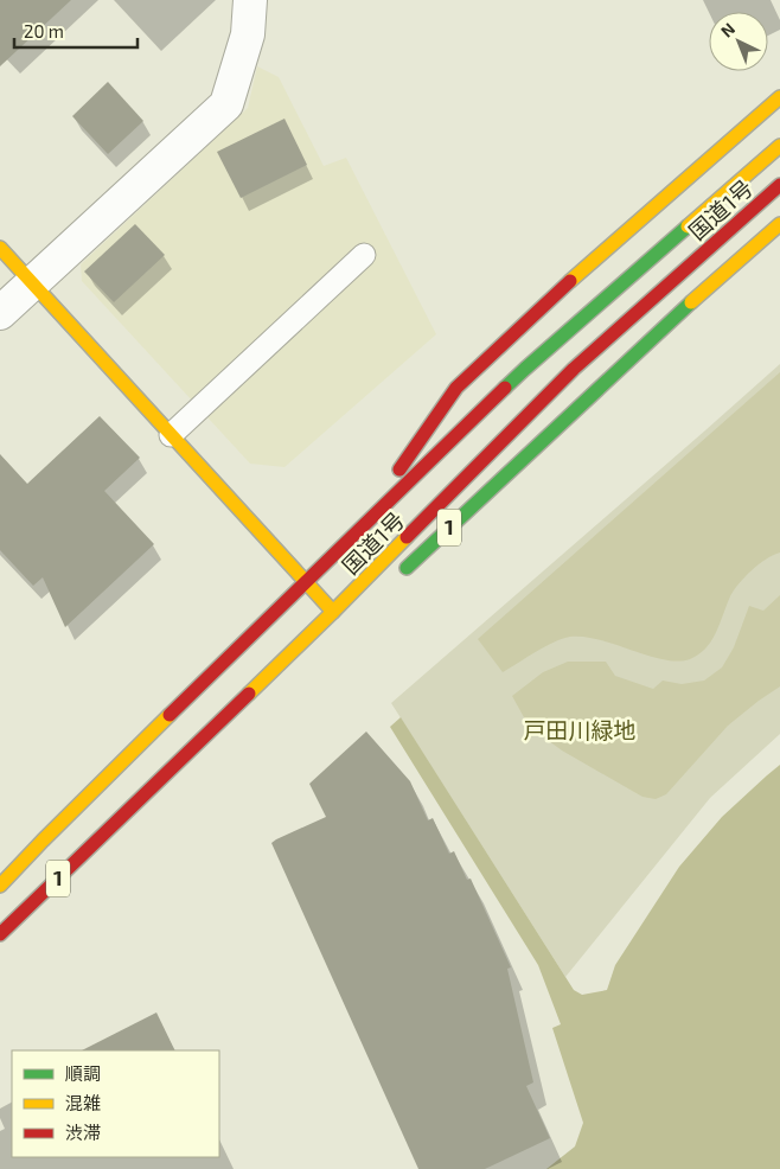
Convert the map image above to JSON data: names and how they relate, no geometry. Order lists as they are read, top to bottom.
{
  "streets": {
    "main road": ["国道1号", "1"]
  },
  "crossings": [
    ["国道1号", "1"]
  ],
  "parks": ["戸田川緑地"],
  "legend": ["順調", "混雑", "渋滞"],
  "scale_bar": "20 m",
  "north": "top left"
}
